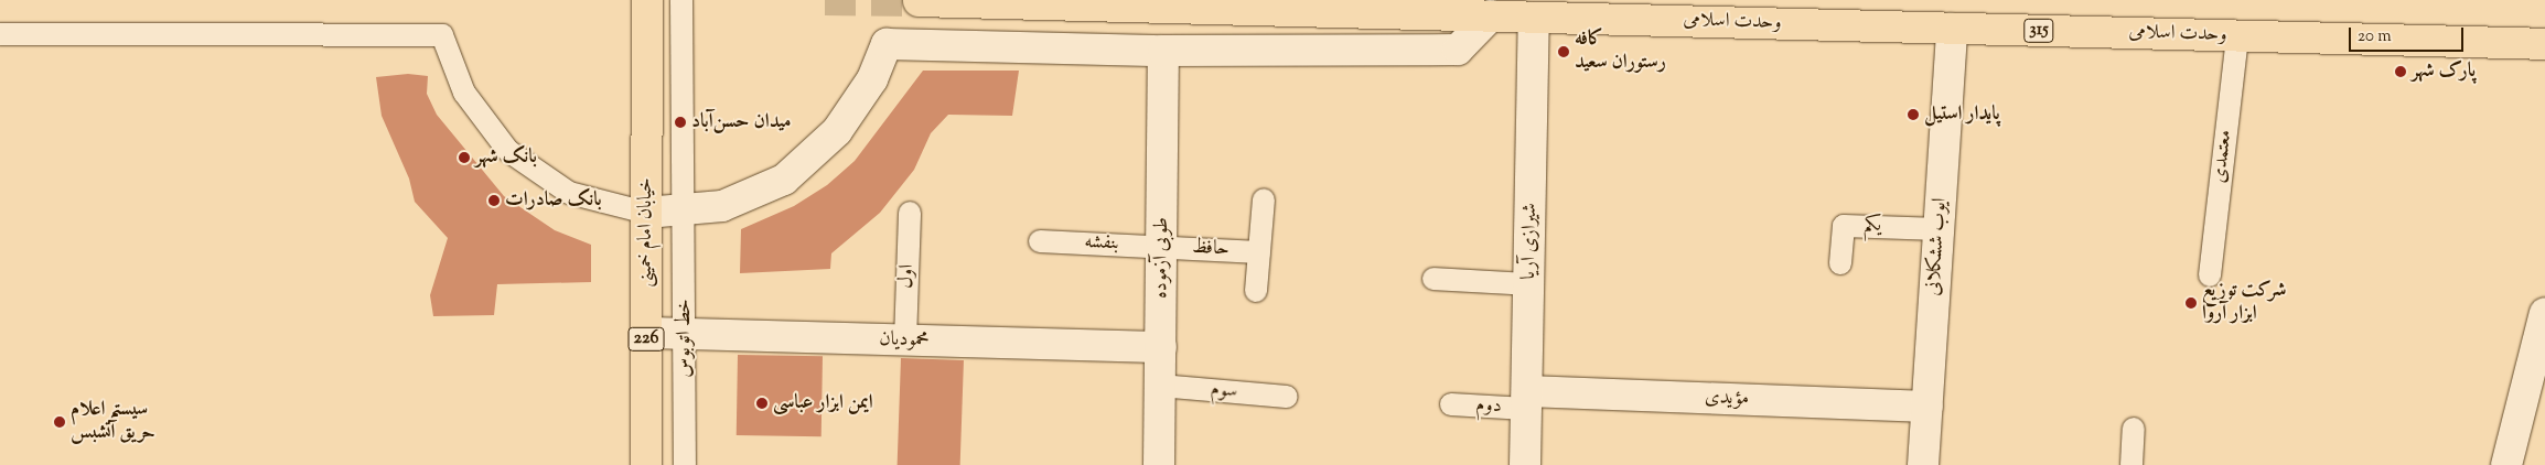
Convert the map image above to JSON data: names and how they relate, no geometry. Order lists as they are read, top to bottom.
{
  "streets": {
    "main road": [
      "وحدت اسلامی",
      "315",
      "خیابان امام خمینی",
      "226"
    ],
    "street": [
      "شیرازی آریا",
      "ایوب ششکلانی",
      "طوبی آزموده",
      "محمودیان",
      "مؤیدی"
    ],
    "lane": [
      "معتمدی",
      "یکم",
      "بنفشه",
      "حافظ",
      "اول",
      "خط اتوبوس",
      "سوم",
      "دوم"
    ]
  },
  "crossings": [
    ["وحدت اسلامی", "معتمدی"],
    ["وحدت اسلامی", "شیرازی آریا"],
    ["وحدت اسلامی", "ایوب ششکلانی"],
    ["یکم", "ایوب ششکلانی"],
    ["خیابان امام خمینی", "محمودیان"],
    ["شیرازی آریا", "مؤیدی"],
    ["شیرازی آریا", "دوم"],
    ["بنفشه", "حافظ"],
    ["بنفشه", "طوبی آزموده"],
    ["ایوب ششکلانی", "مؤیدی"],
    ["حافظ", "طوبی آزموده"],
    ["طوبی آزموده", "محمودیان"],
    ["طوبی آزموده", "سوم"],
    ["اول", "محمودیان"],
    ["خط اتوبوس", "محمودیان"],
    ["مؤیدی", "دوم"]
  ],
  "places": [
    "کافه رستوران سعید",
    "پارک شهر",
    "پایدار استیل",
    "میدان حسن‌آباد",
    "بانک شهر",
    "بانک صادرات",
    "شرکت توزیع ابزار آروا",
    "ایمن ابزار عباسی",
    "سیستم اعلام حریق آتشبس"
  ],
  "scale_bar": "20 m"
}
